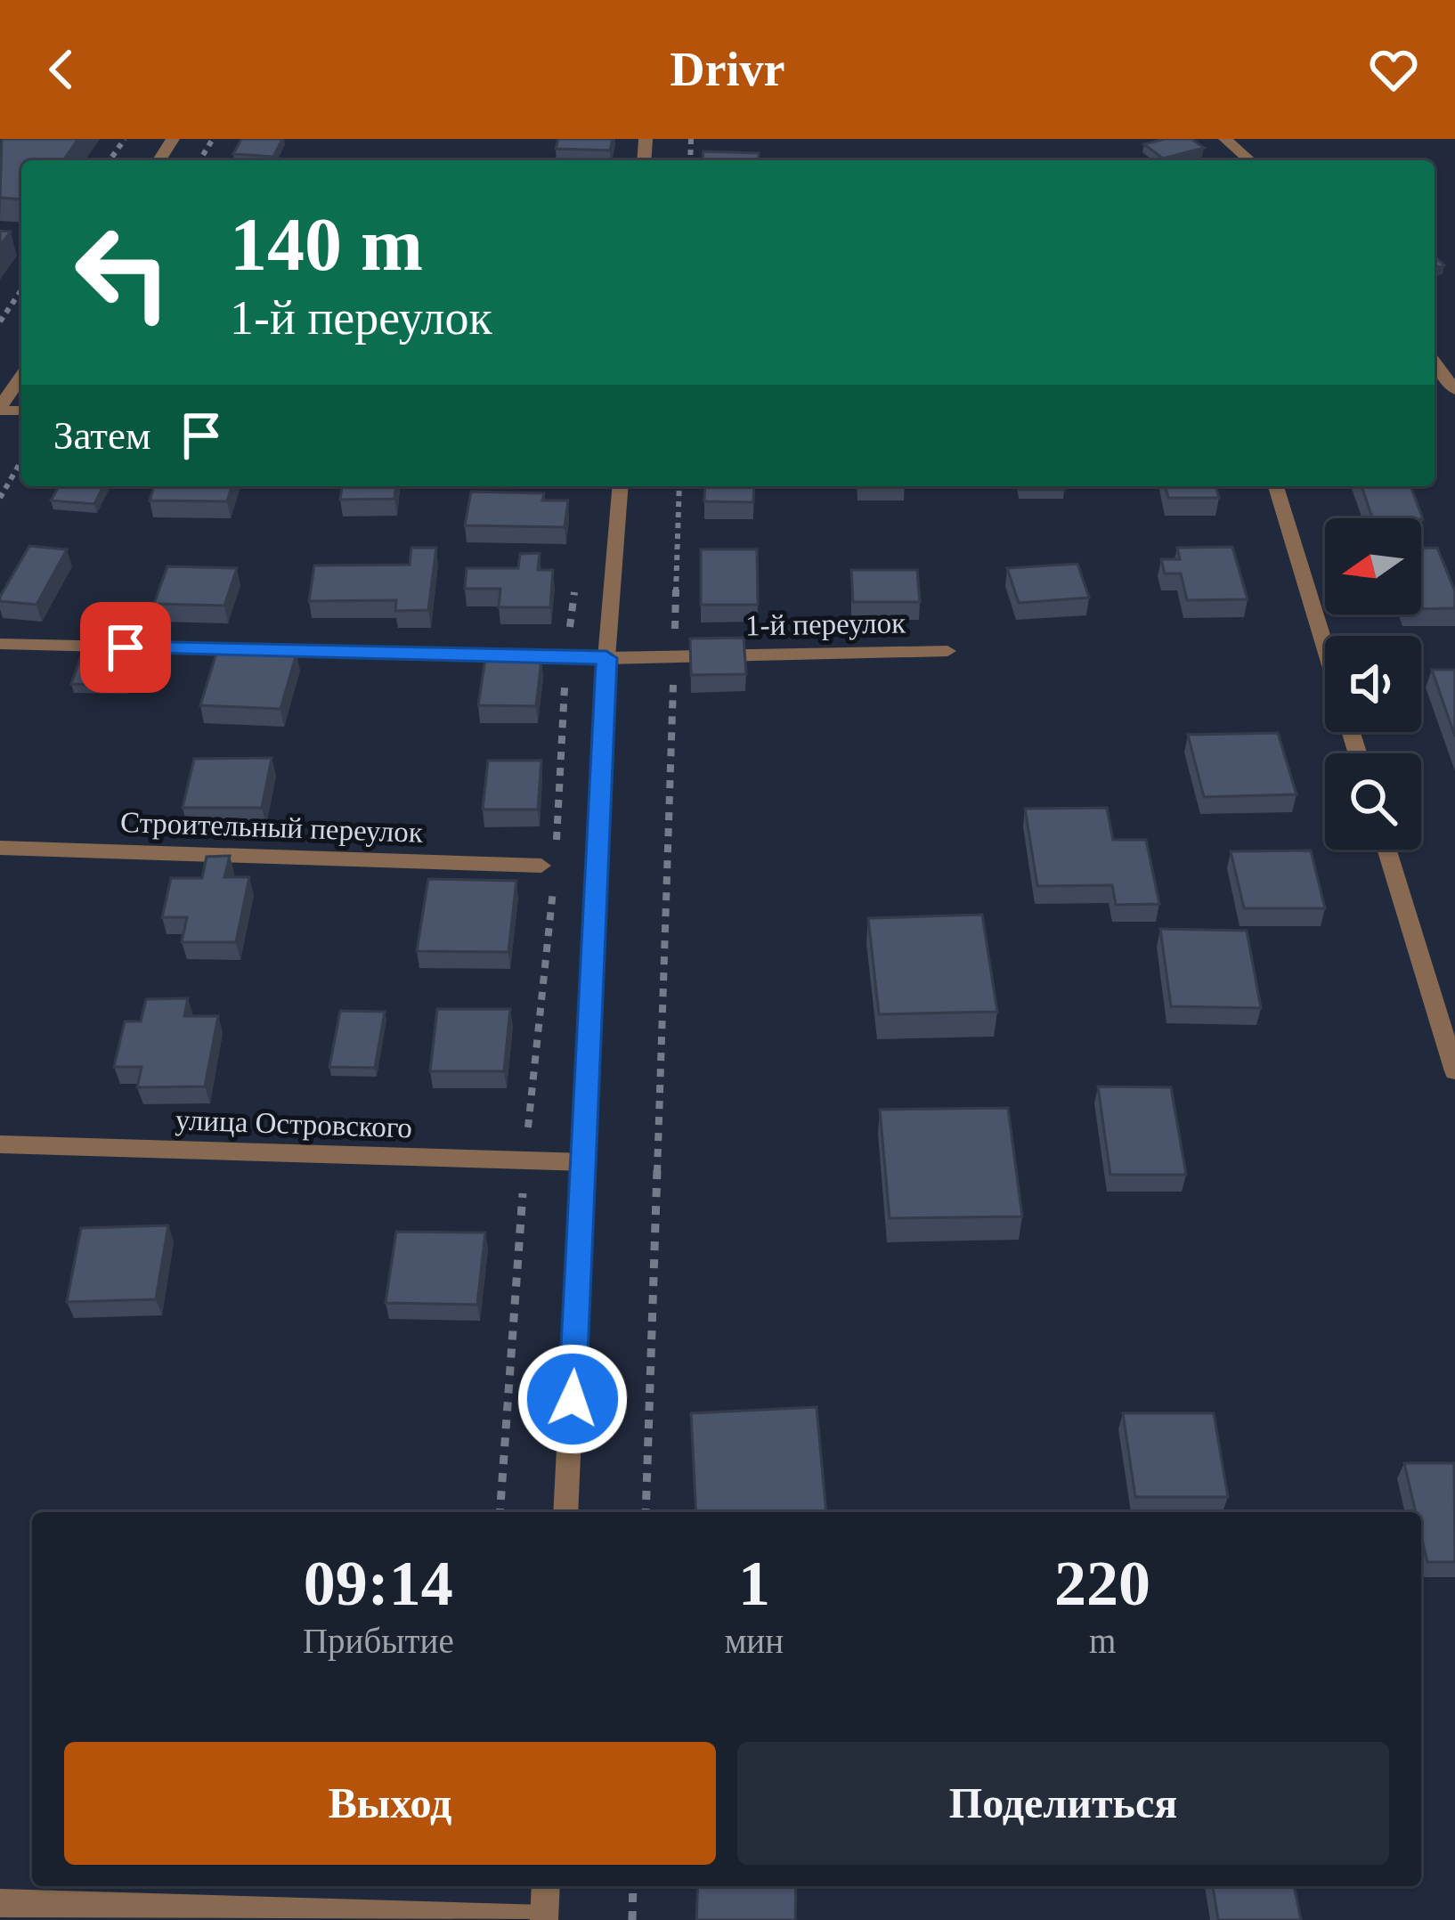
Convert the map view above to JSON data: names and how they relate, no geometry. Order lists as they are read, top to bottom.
{
  "streets": {
    "street": ["1-й переулок", "Строительный переулок", "улица Островского"]
  },
  "north": "left",
  "page": {
    "header": "Drivr",
    "turn": ["140 m", "1-й переулок"],
    "then": "Затем",
    "eta": [
      "09:14",
      "Прибытие",
      "1",
      "мин",
      "220",
      "m"
    ],
    "buttons": ["Выход", "Поделиться"]
  }
}
